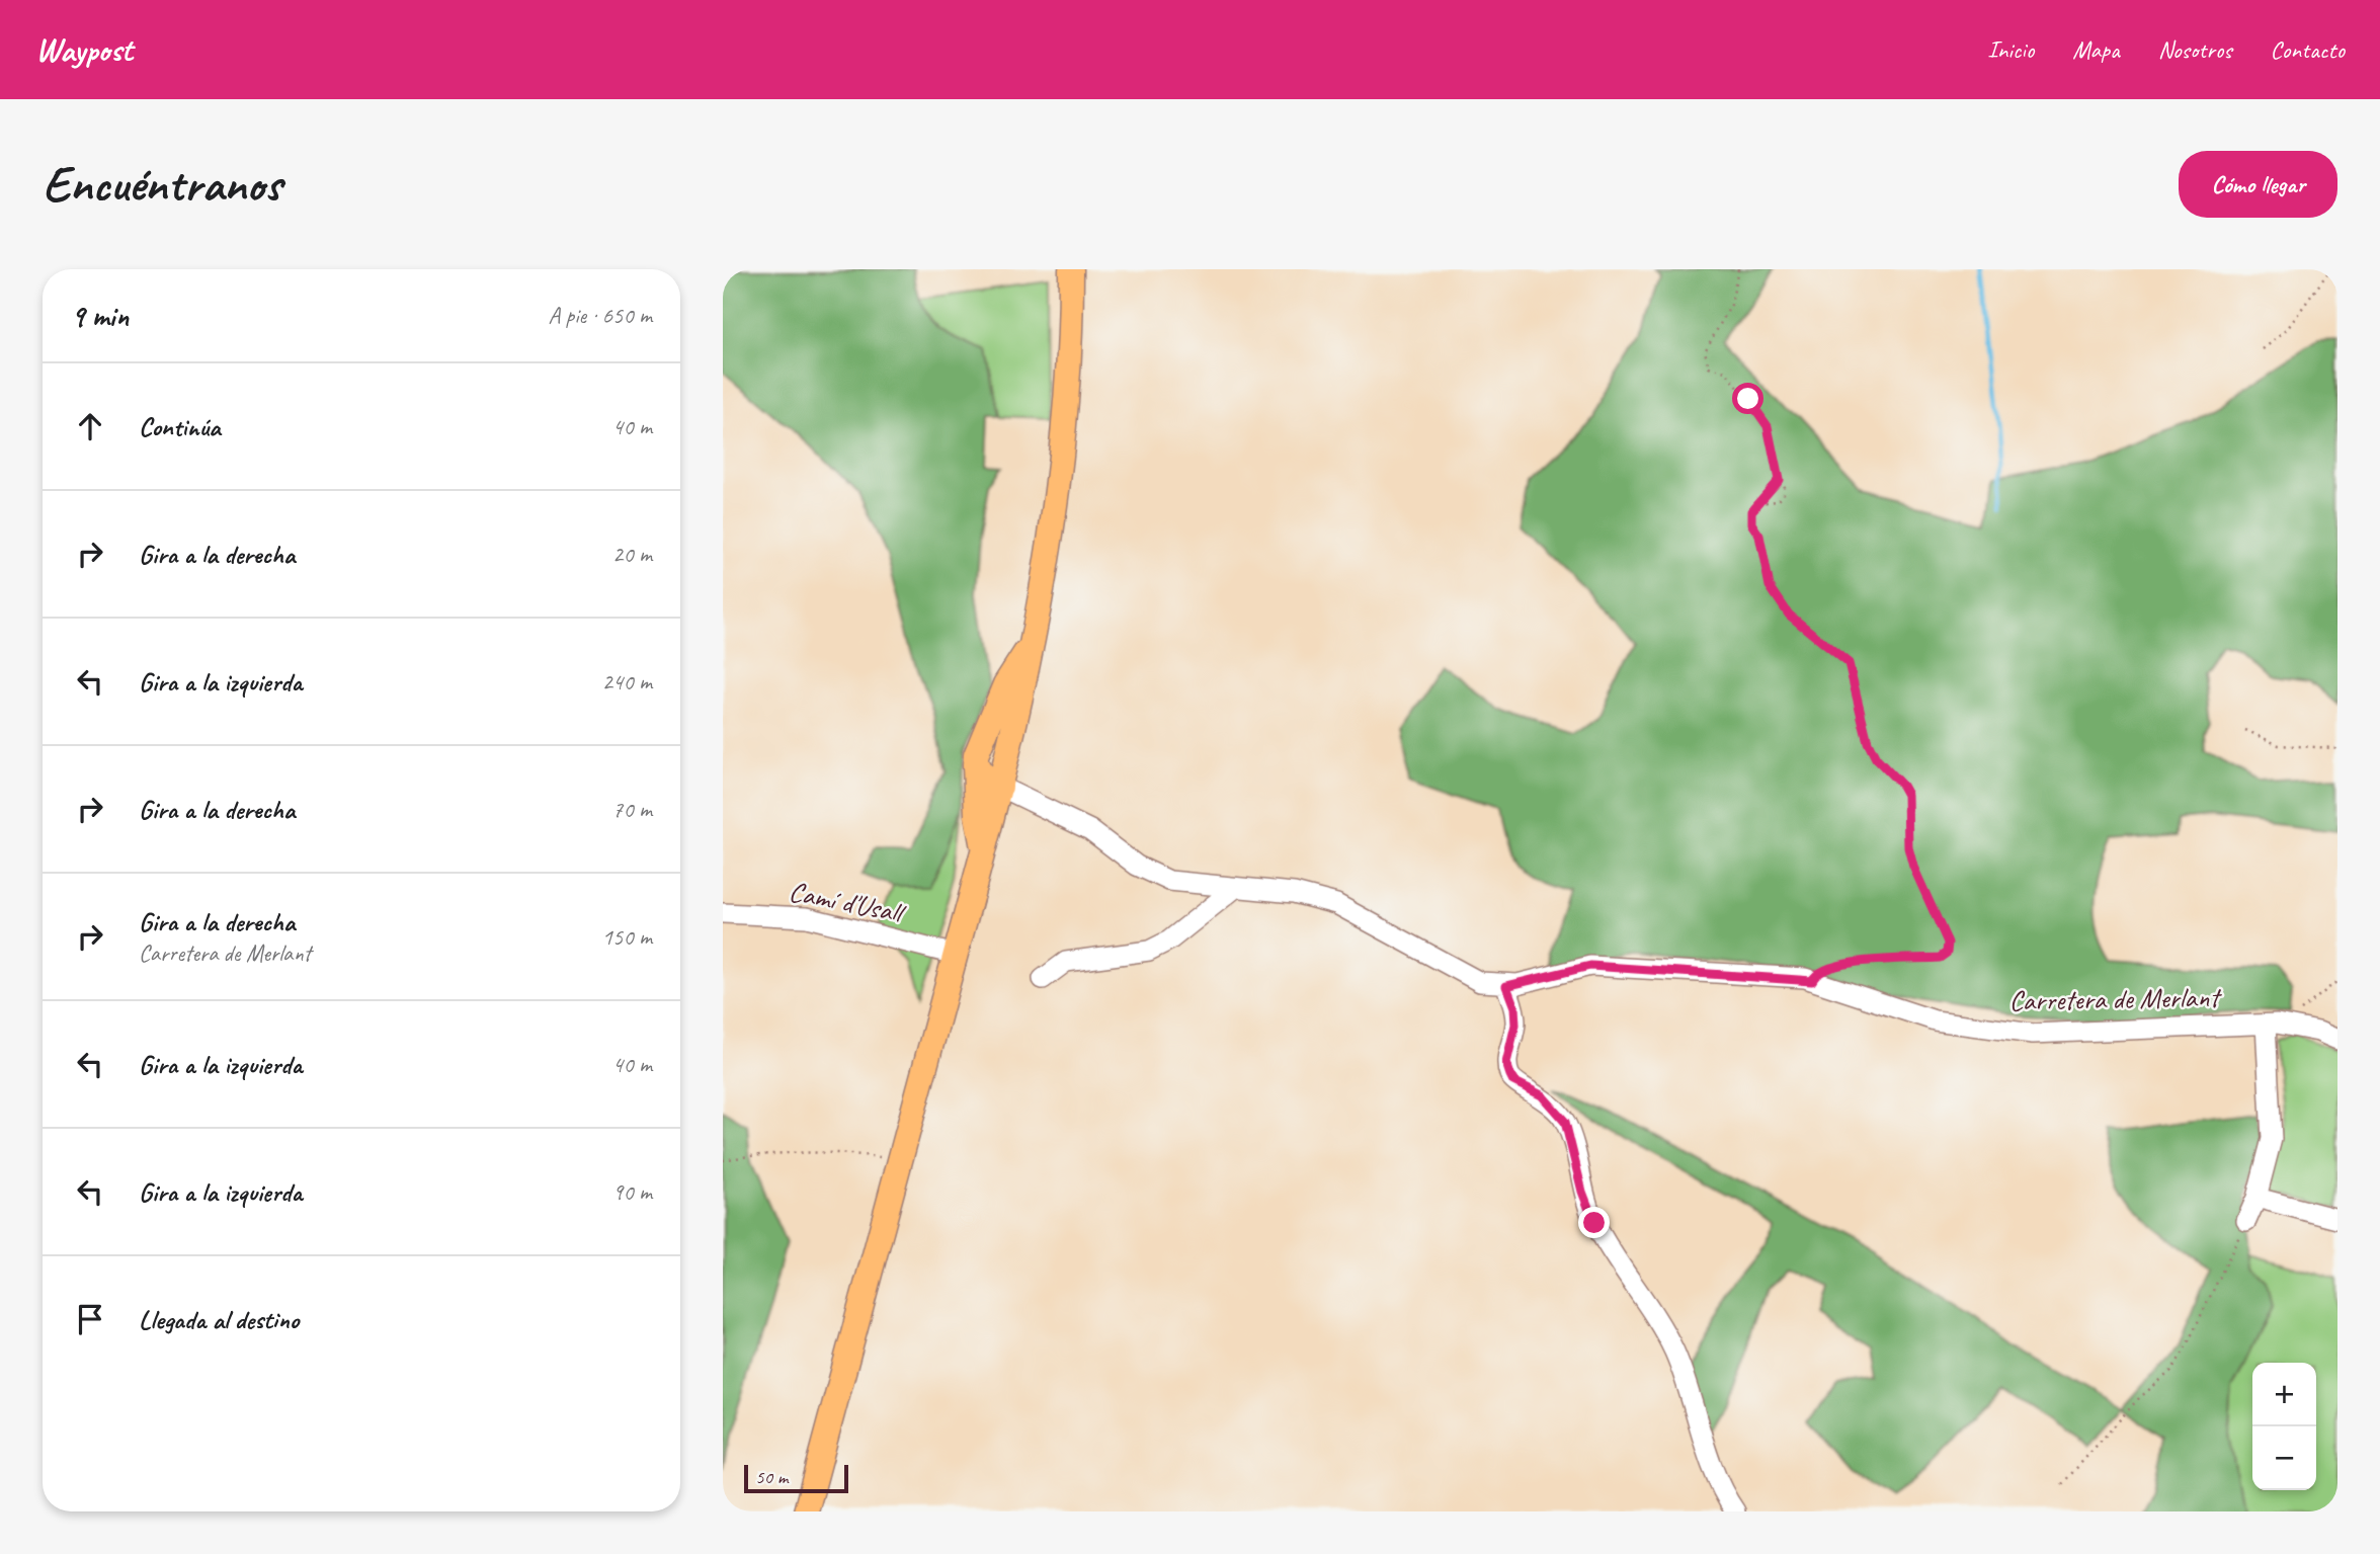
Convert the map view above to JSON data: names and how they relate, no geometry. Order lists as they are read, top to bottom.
{
  "streets": {
    "street": ["Camí d'Usall", "Carretera de Merlant"]
  },
  "scale_bar": "50 m",
  "page": {
    "header": "Waypost",
    "nav": [
      "Inicio",
      "Mapa",
      "Nosotros",
      "Contacto"
    ],
    "buttons": "Cómo llegar",
    "title": "Encuéntranos",
    "heading": ["9 min", "A pie · 650 m"],
    "list": [
      ["Continúa", "40 m"],
      ["Gira a la derecha", "20 m"],
      ["Gira a la izquierda", "240 m"],
      ["Gira a la derecha", "70 m"],
      ["Gira a la derecha", "Carretera de Merlant", "150 m"],
      ["Gira a la izquierda", "40 m"],
      ["Gira a la izquierda", "90 m"],
      "Llegada al destino"
    ],
    "map_buttons": ["+", "−"],
    "scale": "50 m"
  }
}
